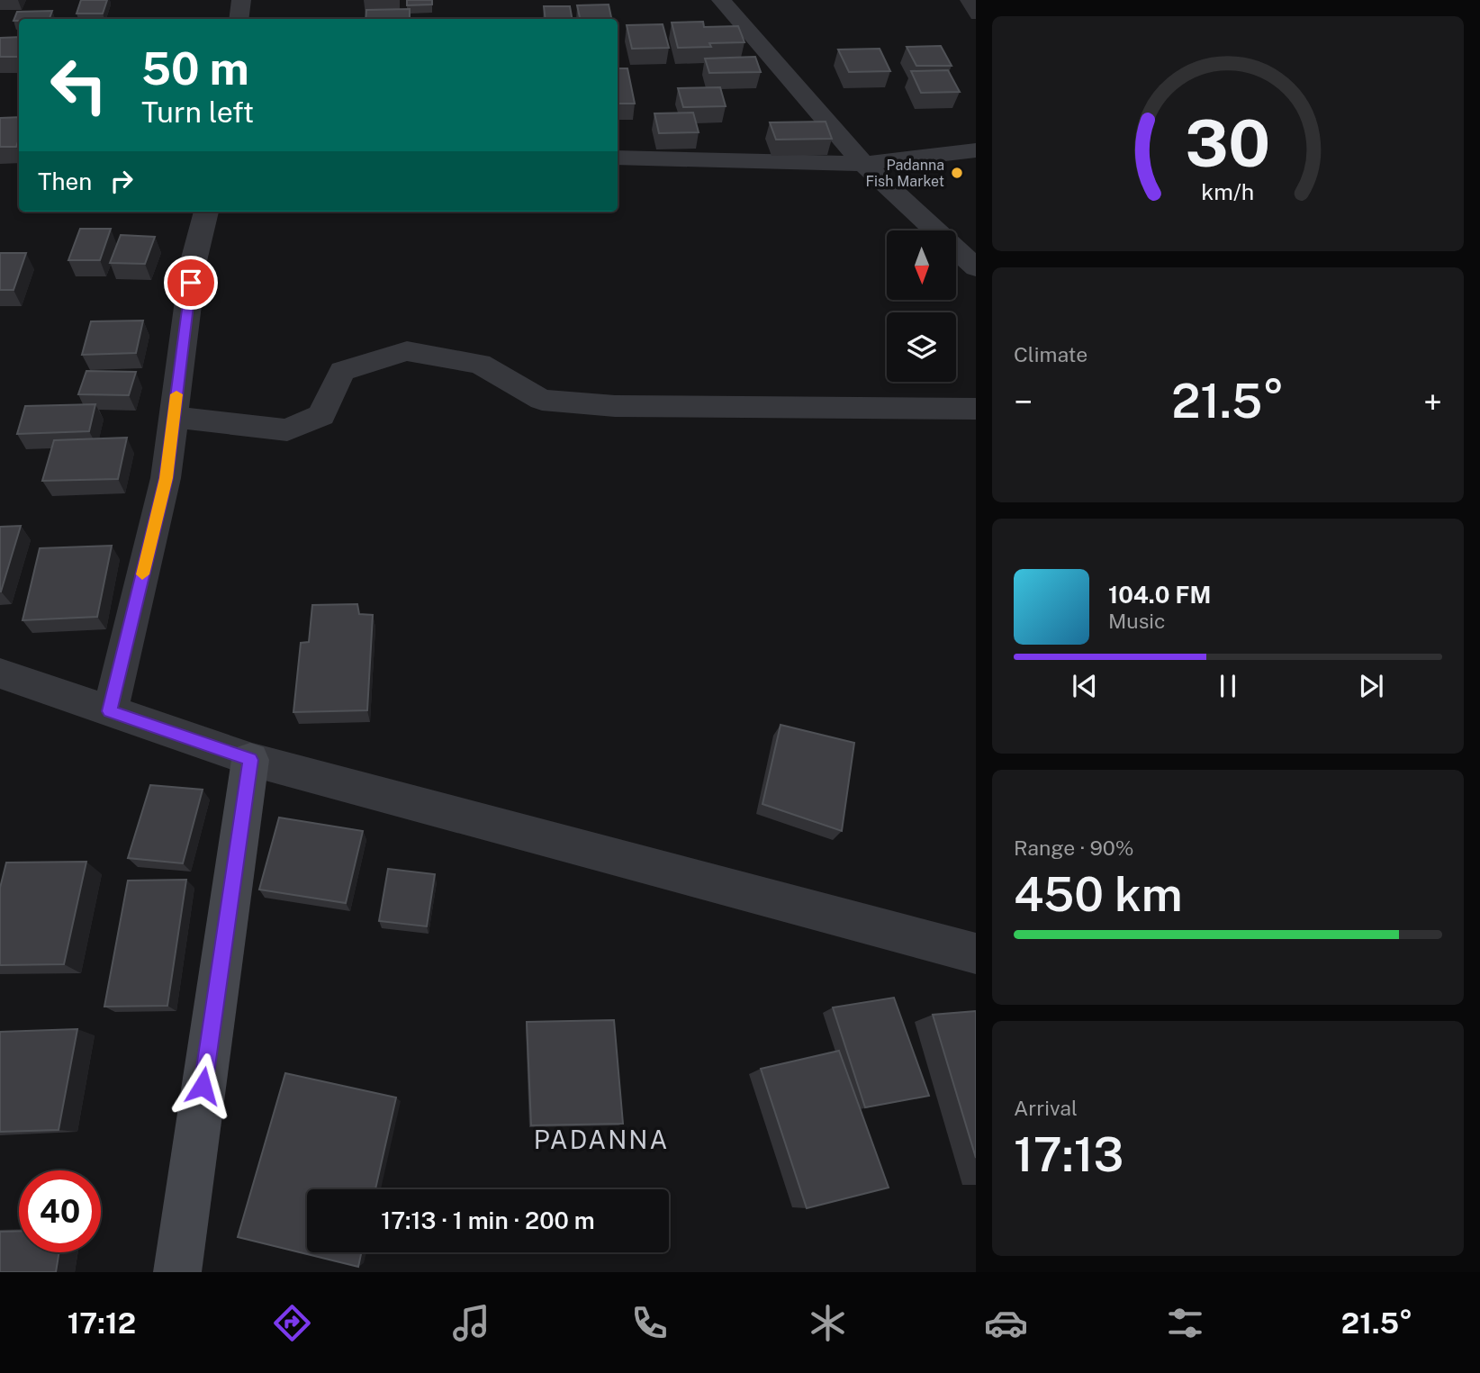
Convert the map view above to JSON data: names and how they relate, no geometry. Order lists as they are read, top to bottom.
{
  "districts": ["PADANNA"],
  "places": ["Padanna Fish Market"],
  "north": "bottom",
  "page": {
    "turn": ["50 m", "Turn left"],
    "then": "Then",
    "tile": [
      "Climate",
      ["Range · 90%", "450 km"],
      ["Arrival", "17:13"]
    ],
    "heat": ["−", "21.5°", "+"],
    "song": ["104.0 FM", "Music"],
    "limit": "40",
    "trip": "17:13 · 1 min · 200 m",
    "tabs": ["17:12", "21.5°"],
    "gauge": ["30", "km/h"]
  }
}
